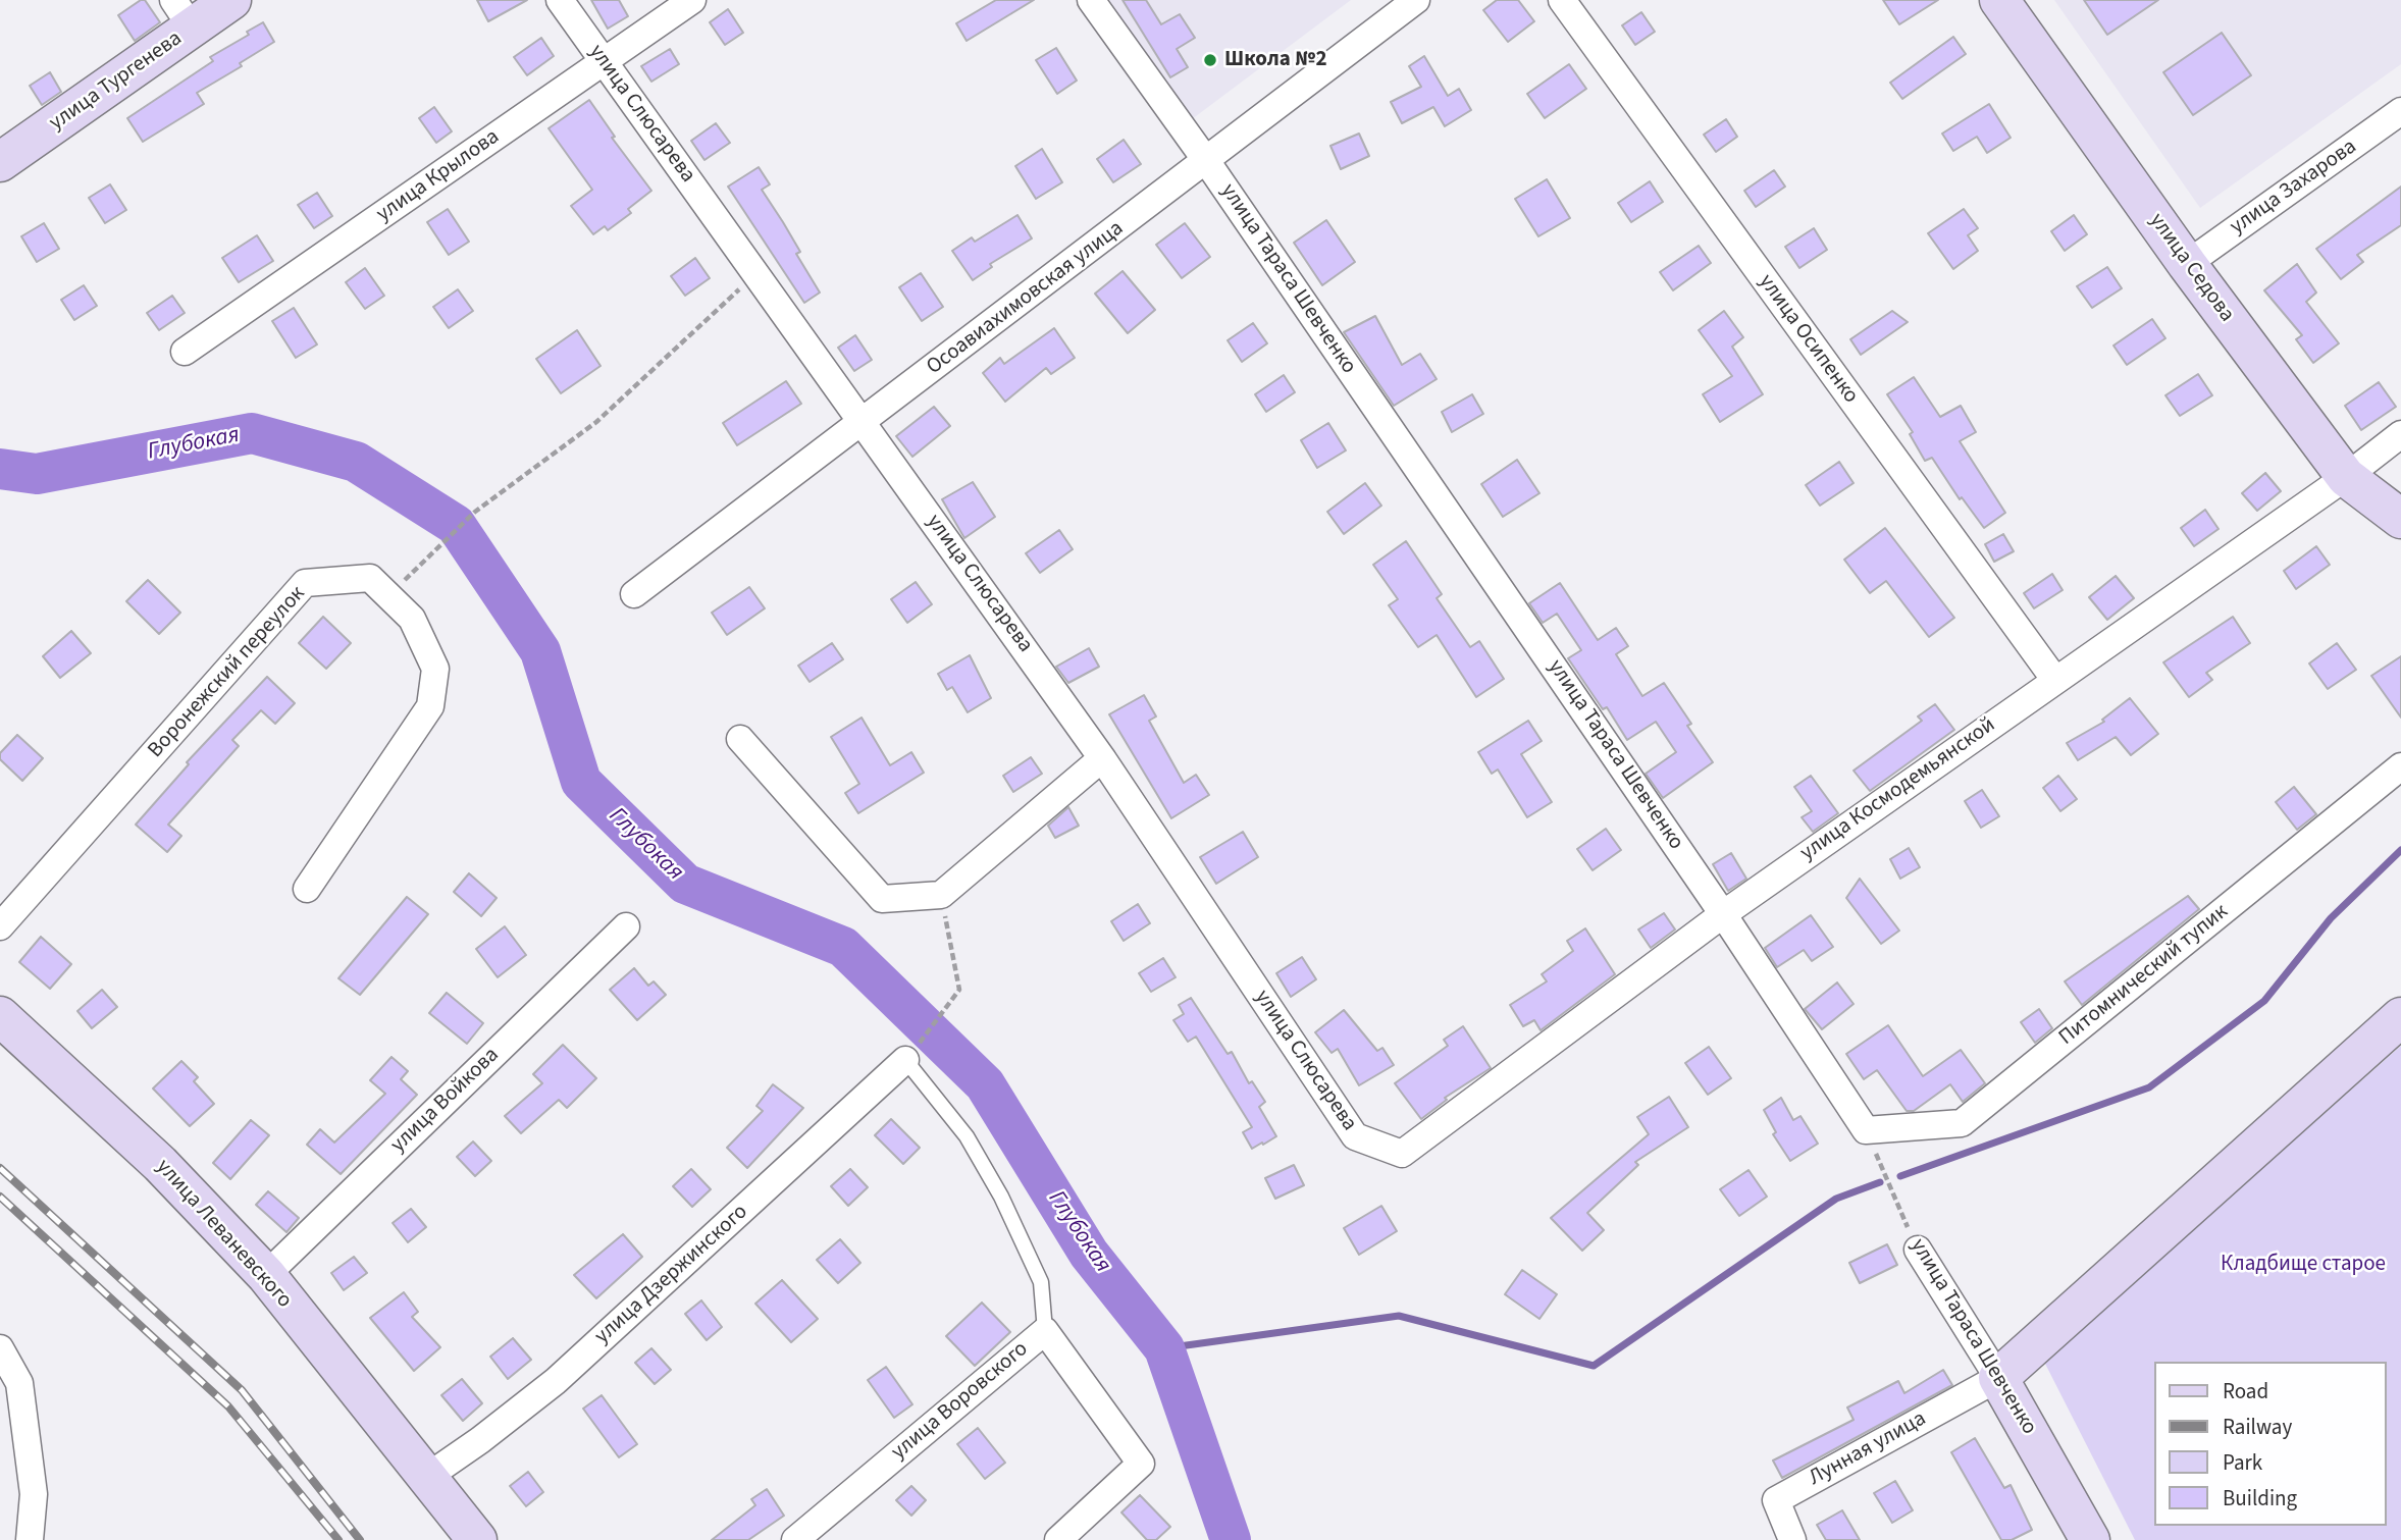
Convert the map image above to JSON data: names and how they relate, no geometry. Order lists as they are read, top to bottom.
{
  "streets": {
    "street": [
      "улица Тургенева",
      "улица Слюсарева",
      "улица Крылова",
      "улица Захарова",
      "улица Седова",
      "улица Тараса Шевченко",
      "Осоавиахимовская улица",
      "улица Осипенко",
      "Воронежский переулок",
      "улица Космодемьянской",
      "Питомнический тупик",
      "улица Войкова",
      "улица Леваневского",
      "улица Дзержинского",
      "улица Воровского",
      "Лунная улица"
    ]
  },
  "crossings": [
    ["улица Слюсарева", "улица Крылова"],
    ["улица Слюсарева", "Осоавиахимовская улица"],
    ["улица Слюсарева", "улица Космодемьянской"],
    ["улица Захарова", "улица Седова"],
    ["улица Седова", "улица Космодемьянской"],
    ["улица Тараса Шевченко", "Осоавиахимовская улица"],
    ["улица Тараса Шевченко", "улица Космодемьянской"],
    ["улица Тараса Шевченко", "Питомнический тупик"],
    ["улица Тараса Шевченко", "Лунная улица"],
    ["улица Осипенко", "улица Космодемьянской"],
    ["улица Войкова", "улица Леваневского"],
    ["улица Леваневского", "улица Дзержинского"]
  ],
  "water": ["Глубокая"],
  "parks": ["Кладбище старое"],
  "places": ["Школа №2"],
  "legend": [
    "Road",
    "Railway",
    "Park",
    "Building"
  ]
}
